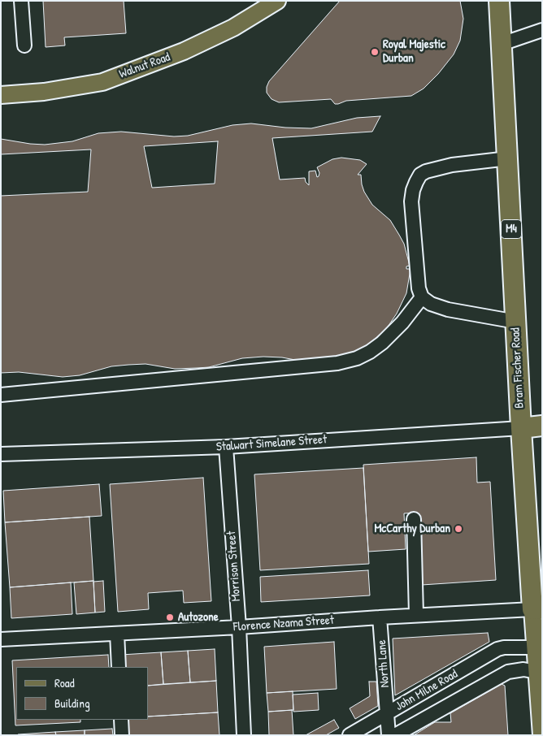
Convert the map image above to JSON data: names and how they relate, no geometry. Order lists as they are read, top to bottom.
{
  "streets": {
    "highway": ["M4", "Bram Fischer Road", "Stalwart Simelane Street"],
    "main road": ["Walnut Road"],
    "street": [
      "Morrison Street",
      "Florence Nzama Street",
      "North Lane",
      "John Milne Road"
    ]
  },
  "crossings": [
    ["Bram Fischer Road", "Stalwart Simelane Street"],
    ["Bram Fischer Road", "Florence Nzama Street"],
    ["Bram Fischer Road", "John Milne Road"],
    ["Stalwart Simelane Street", "Morrison Street"],
    ["Morrison Street", "Florence Nzama Street"],
    ["Florence Nzama Street", "North Lane"],
    ["North Lane", "John Milne Road"]
  ],
  "places": ["Royal Majestic Durban", "McCarthy Durban", "Autozone"],
  "legend": ["Road", "Building"]
}
